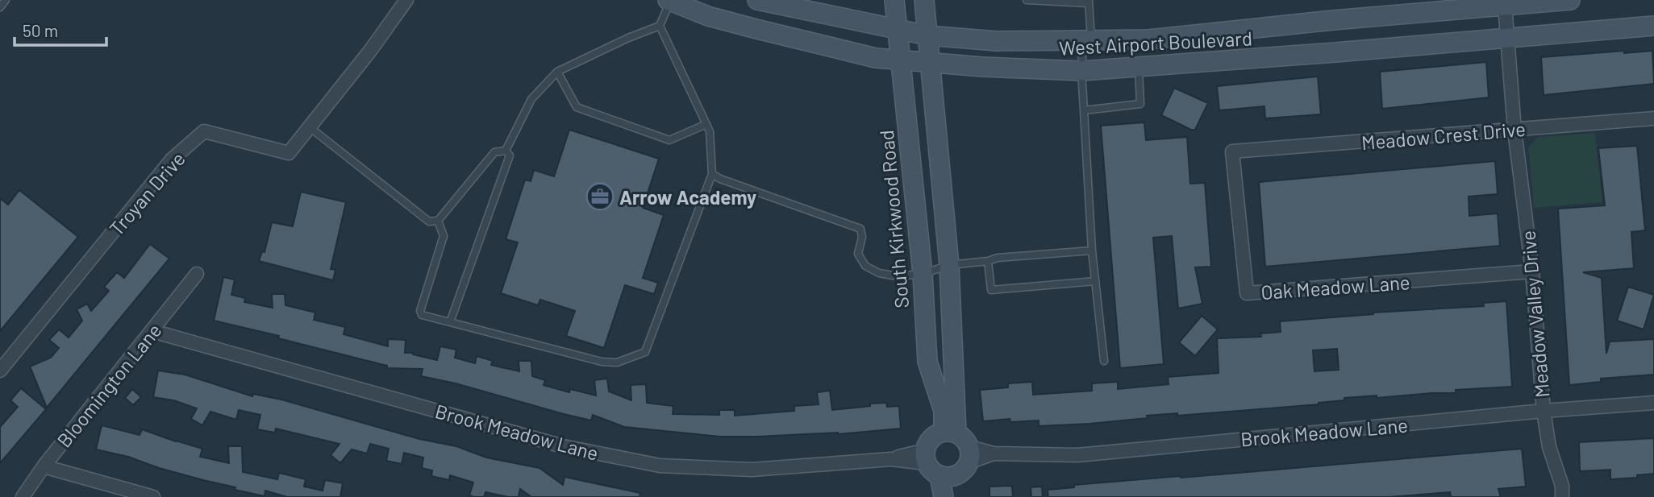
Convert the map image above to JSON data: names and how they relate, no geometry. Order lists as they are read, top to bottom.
{
  "streets": {
    "main road": ["West Airport Boulevard", "South Kirkwood Road"],
    "street": [
      "Meadow Crest Drive",
      "Troyan Drive",
      "Oak Meadow Lane",
      "Meadow Valley Drive",
      "Bloomington Lane",
      "Brook Meadow Lane"
    ]
  },
  "crossings": [
    ["West Airport Boulevard", "South Kirkwood Road"],
    ["West Airport Boulevard", "Meadow Valley Drive"],
    ["Meadow Crest Drive", "Oak Meadow Lane"],
    ["Meadow Crest Drive", "Meadow Valley Drive"],
    ["South Kirkwood Road", "Brook Meadow Lane"],
    ["Oak Meadow Lane", "Meadow Valley Drive"],
    ["Meadow Valley Drive", "Brook Meadow Lane"],
    ["Bloomington Lane", "Brook Meadow Lane"]
  ],
  "places": {
    "office": ["Arrow Academy"]
  },
  "scale_bar": "50 m"
}
